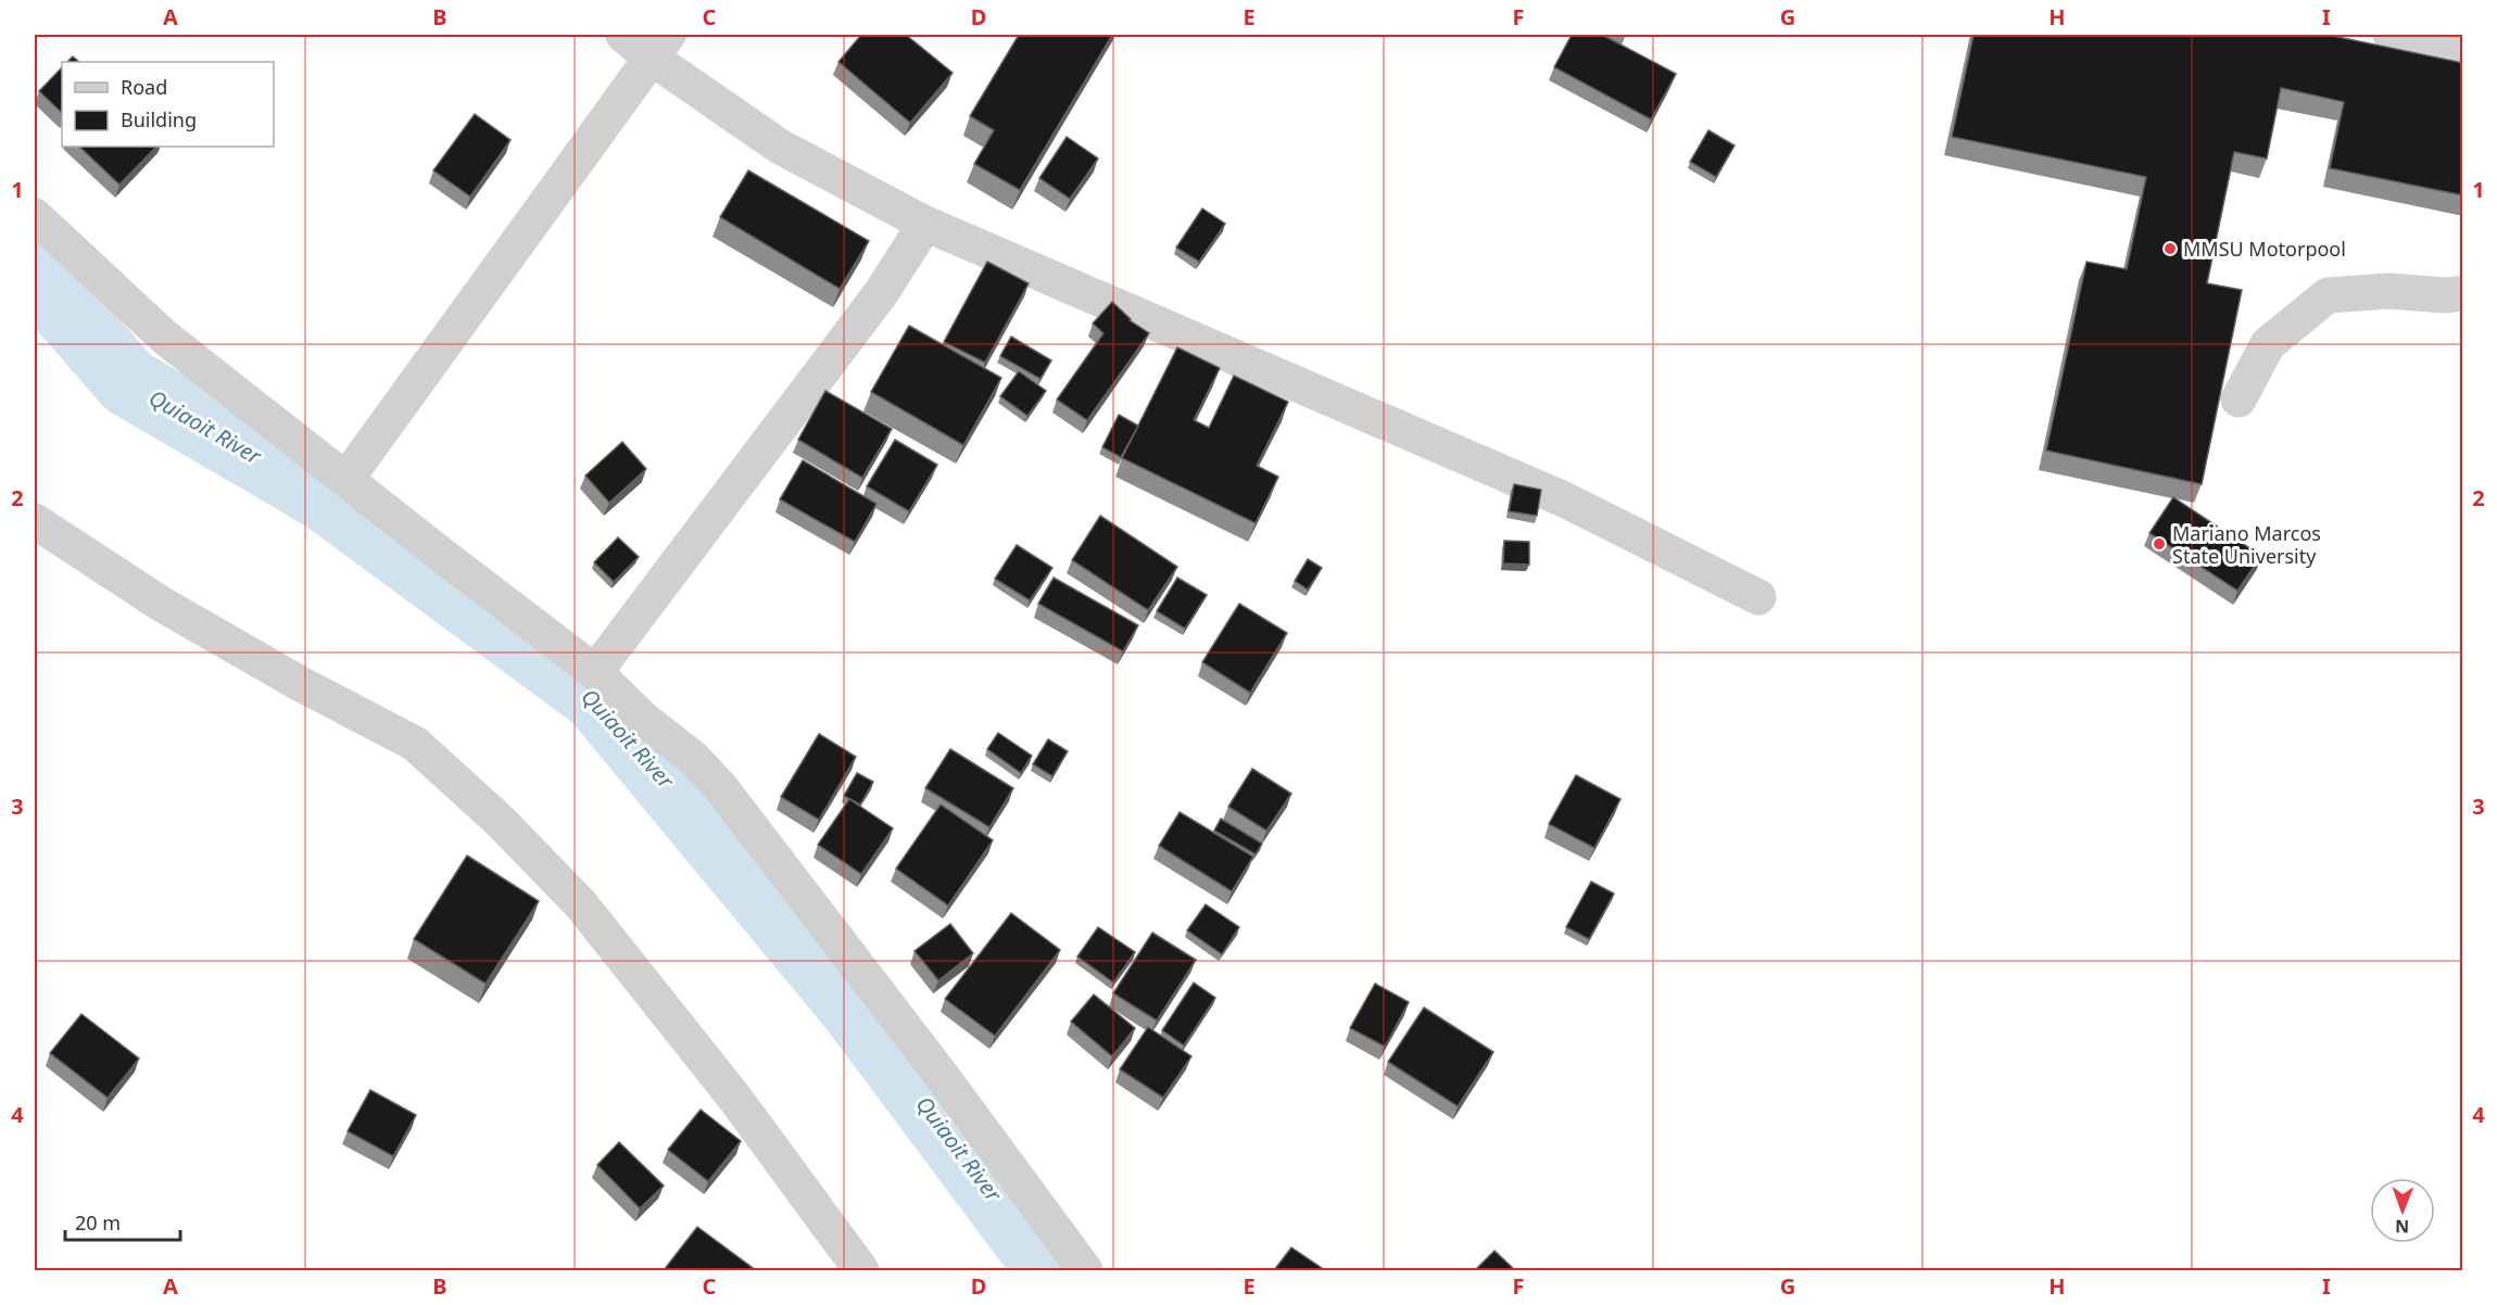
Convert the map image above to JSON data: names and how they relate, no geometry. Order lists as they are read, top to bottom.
{
  "water": ["Quiaoit River"],
  "places": ["MMSU Motorpool", "Mariano Marcos State University"],
  "legend": ["Road", "Building"],
  "scale_bar": "20 m",
  "north": "bottom",
  "grid": {
    "columns": [
      "A",
      "B",
      "C",
      "D",
      "E",
      "F",
      "G",
      "H",
      "I"
    ],
    "rows": [
      "1",
      "2",
      "3",
      "4"
    ]
  }
}
